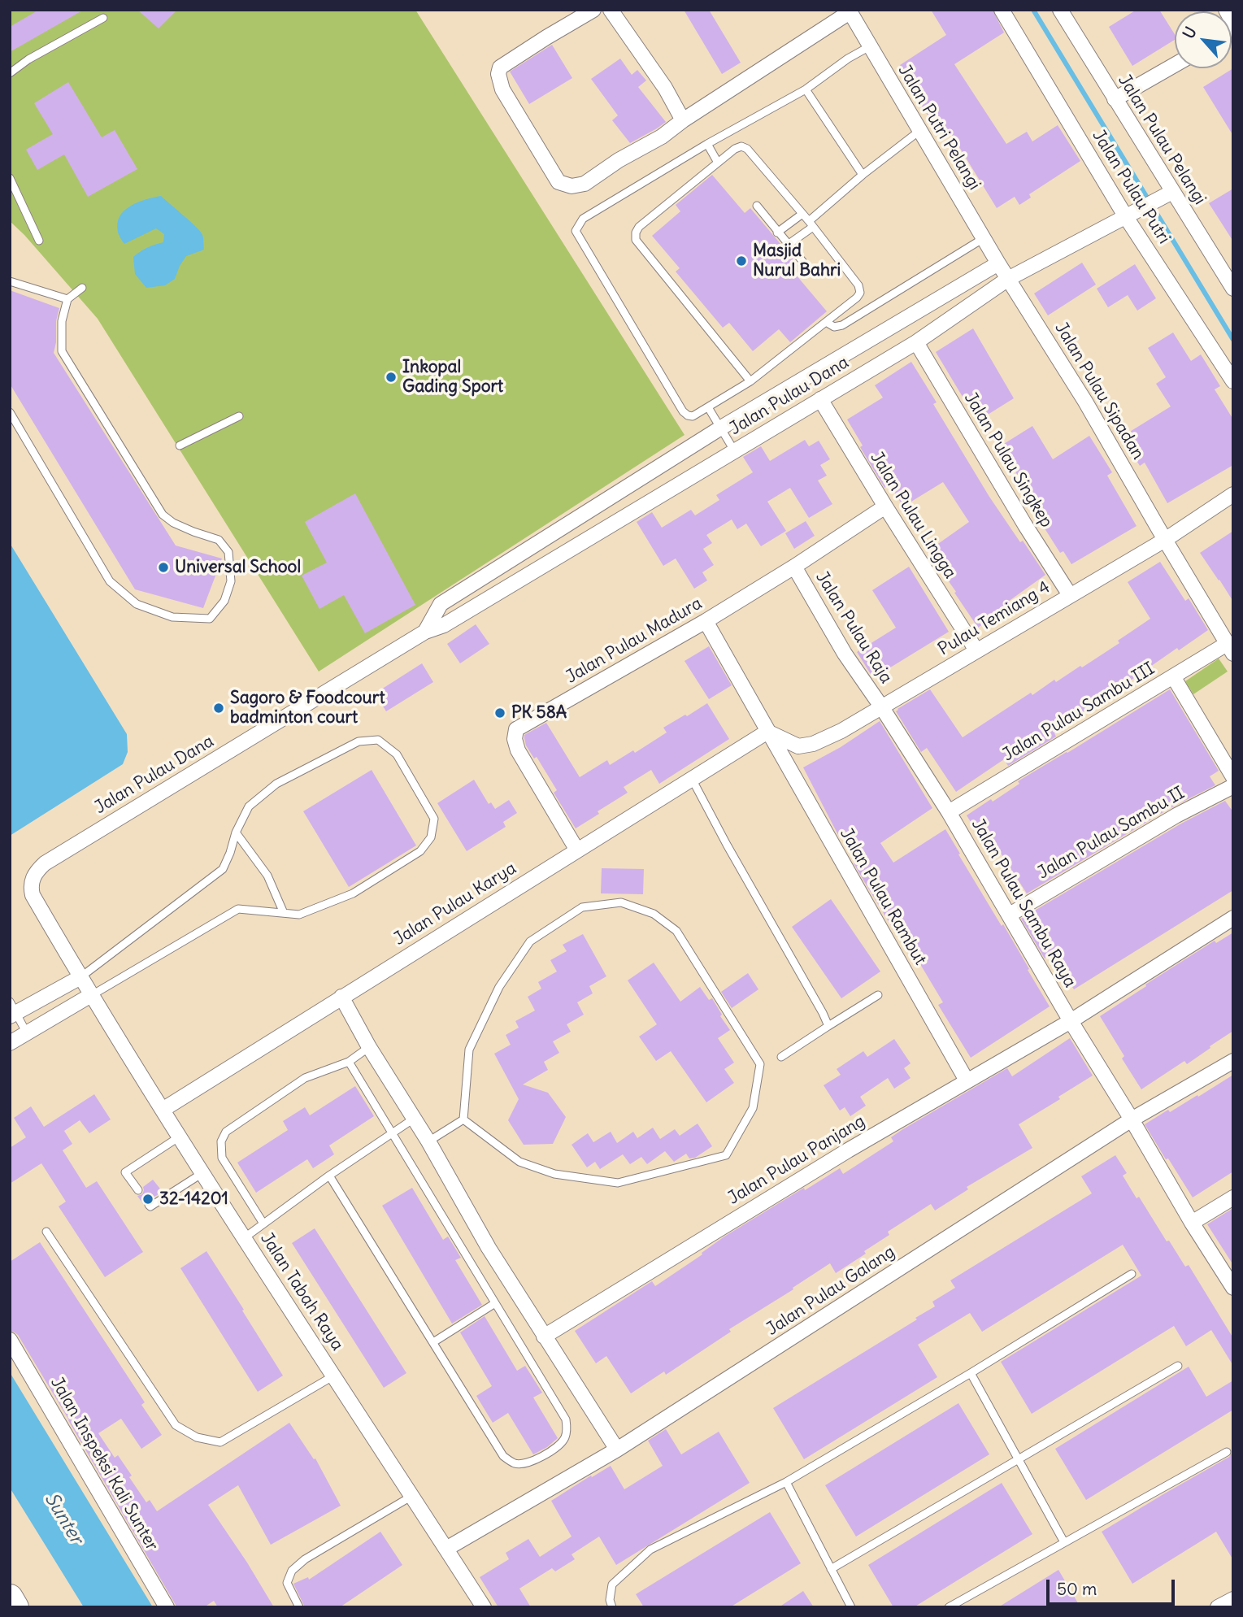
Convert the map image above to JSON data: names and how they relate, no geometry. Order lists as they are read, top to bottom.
{
  "streets": {
    "street": [
      "Jalan Putri Pelangi",
      "Jalan Pulau Pelangi",
      "Jalan Pulau Putri",
      "Jalan Pulau Sipadan",
      "Jalan Pulau Dana",
      "Jalan Pulau Singkep",
      "Jalan Pulau Lingga",
      "Pulau Temiang 4",
      "Jalan Pulau Raja",
      "Jalan Pulau Madura",
      "Jalan Pulau Sambu III",
      "Jalan Pulau Sambu II",
      "Jalan Pulau Rambut",
      "Jalan Pulau Sambu Raya",
      "Jalan Pulau Karya",
      "Jalan Pulau Panjang",
      "Jalan Pulau Galang",
      "Jalan Tabah Raya",
      "Jalan Inspeksi Kali Sunter"
    ]
  },
  "crossings": [
    ["Jalan Putri Pelangi", "Jalan Pulau Sipadan"],
    ["Jalan Putri Pelangi", "Jalan Pulau Dana"],
    ["Jalan Pulau Pelangi", "Jalan Pulau Dana"],
    ["Jalan Pulau Putri", "Jalan Pulau Dana"],
    ["Jalan Pulau Sipadan", "Jalan Pulau Dana"],
    ["Jalan Pulau Sipadan", "Pulau Temiang 4"],
    ["Jalan Pulau Sipadan", "Jalan Pulau Sambu III"],
    ["Jalan Pulau Dana", "Jalan Pulau Singkep"],
    ["Jalan Pulau Dana", "Jalan Pulau Lingga"],
    ["Jalan Pulau Dana", "Jalan Tabah Raya"],
    ["Jalan Pulau Singkep", "Pulau Temiang 4"],
    ["Jalan Pulau Lingga", "Pulau Temiang 4"],
    ["Jalan Pulau Lingga", "Jalan Pulau Madura"],
    ["Pulau Temiang 4", "Jalan Pulau Raja"],
    ["Pulau Temiang 4", "Jalan Pulau Rambut"],
    ["Pulau Temiang 4", "Jalan Pulau Sambu Raya"],
    ["Pulau Temiang 4", "Jalan Pulau Karya"],
    ["Jalan Pulau Raja", "Jalan Pulau Madura"],
    ["Jalan Pulau Raja", "Jalan Pulau Sambu Raya"],
    ["Jalan Pulau Madura", "Jalan Pulau Rambut"],
    ["Jalan Pulau Madura", "Jalan Pulau Karya"],
    ["Jalan Pulau Sambu III", "Jalan Pulau Sambu Raya"],
    ["Jalan Pulau Sambu II", "Jalan Pulau Sambu Raya"],
    ["Jalan Pulau Rambut", "Jalan Pulau Karya"],
    ["Jalan Pulau Rambut", "Jalan Pulau Panjang"],
    ["Jalan Pulau Sambu Raya", "Jalan Pulau Panjang"],
    ["Jalan Pulau Sambu Raya", "Jalan Pulau Galang"],
    ["Jalan Pulau Karya", "Jalan Tabah Raya"],
    ["Jalan Pulau Galang", "Jalan Tabah Raya"]
  ],
  "water": ["Sunter"],
  "places": [
    "Masjid Nurul Bahri",
    "Inkopal Gading Sport",
    "Universal School",
    "Sagoro & Foodcourt badminton court",
    "PK 58A",
    "32-14201"
  ],
  "scale_bar": "50 m",
  "north": "top left"
}
